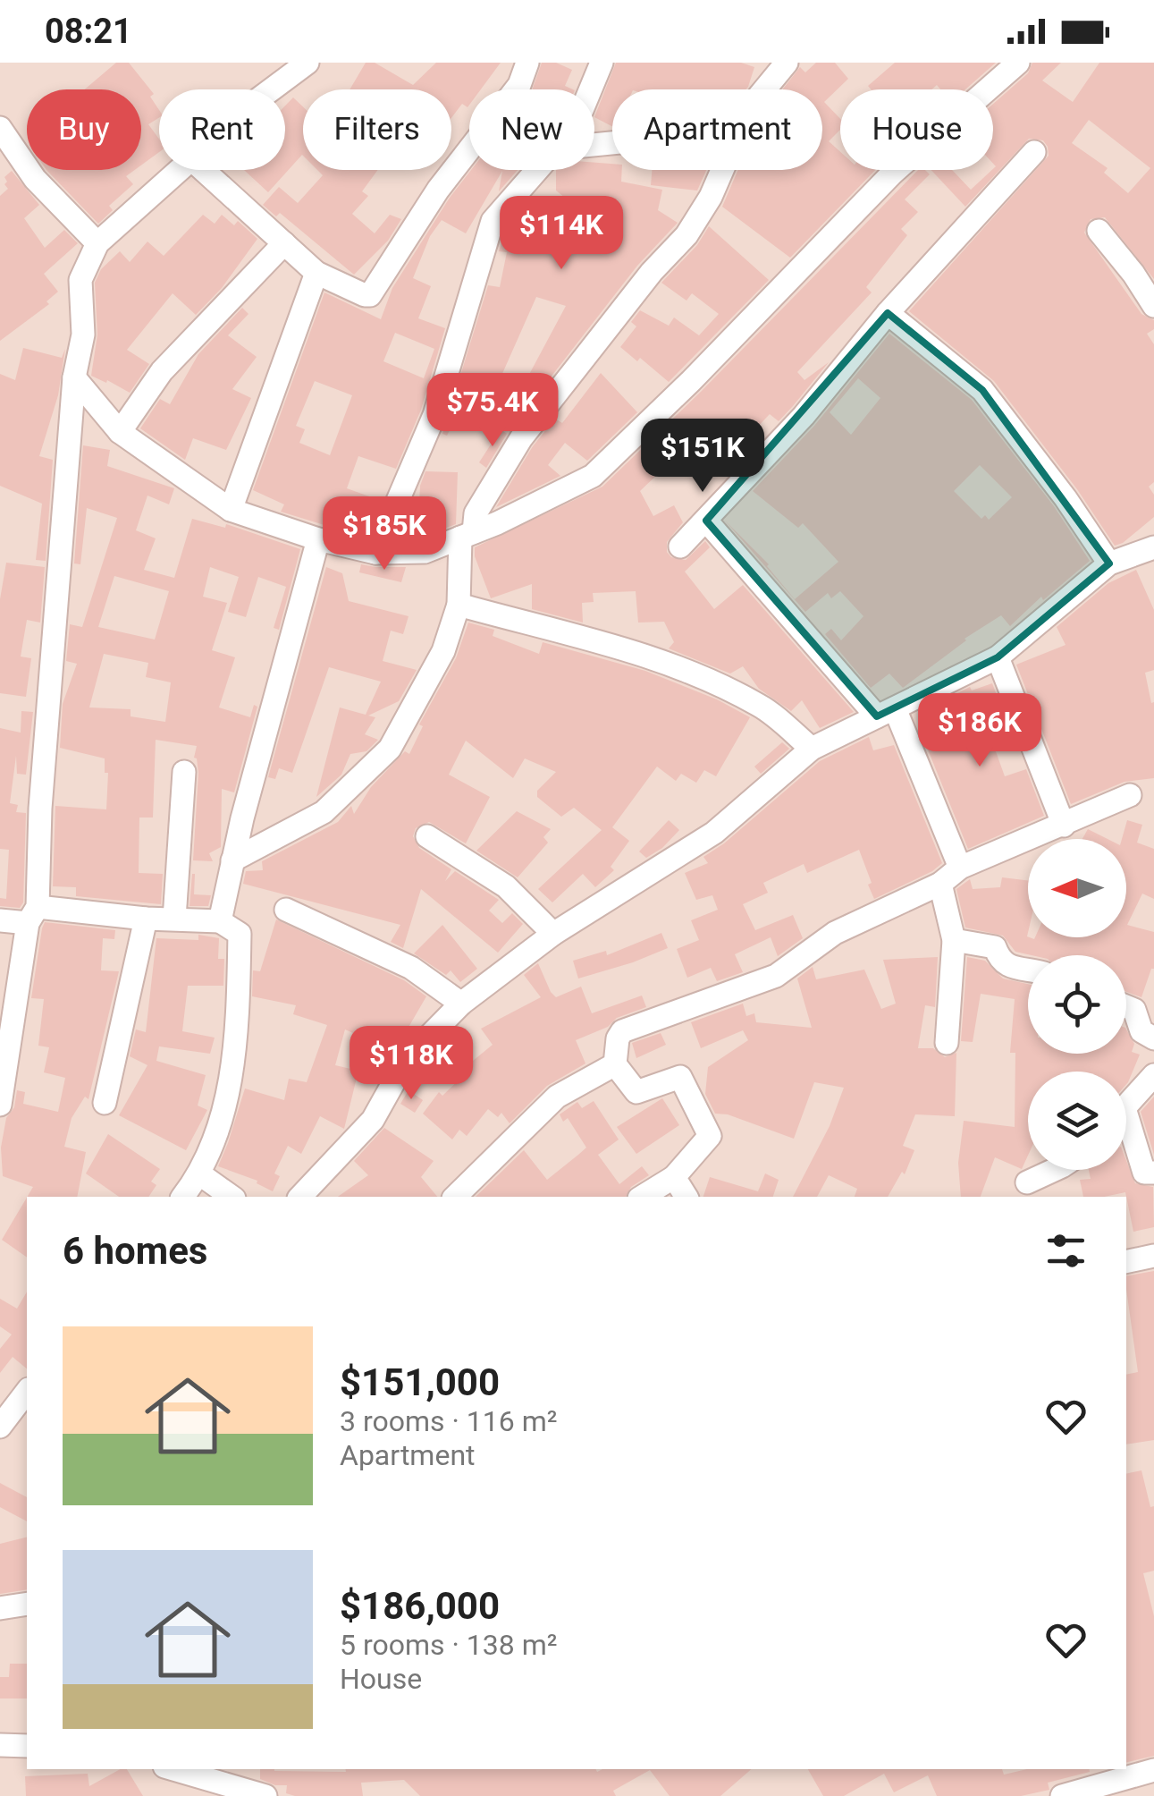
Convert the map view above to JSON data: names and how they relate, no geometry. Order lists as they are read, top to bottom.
{
  "north": "left",
  "page": {
    "status": "08:21",
    "chip": [
      "Buy",
      "Rent",
      "Filters",
      "New",
      "Apartment",
      "House"
    ],
    "price": [
      "$114K",
      "$75.4K",
      "$151K",
      "$185K",
      "$186K",
      "$118K"
    ],
    "heading": "6 homes",
    "list": [
      {
        "name": "$151,000",
        "note": "3 rooms · 116 m² · Apartment"
      },
      {
        "name": "$186,000",
        "note": "5 rooms · 138 m² · House"
      }
    ]
  }
}
